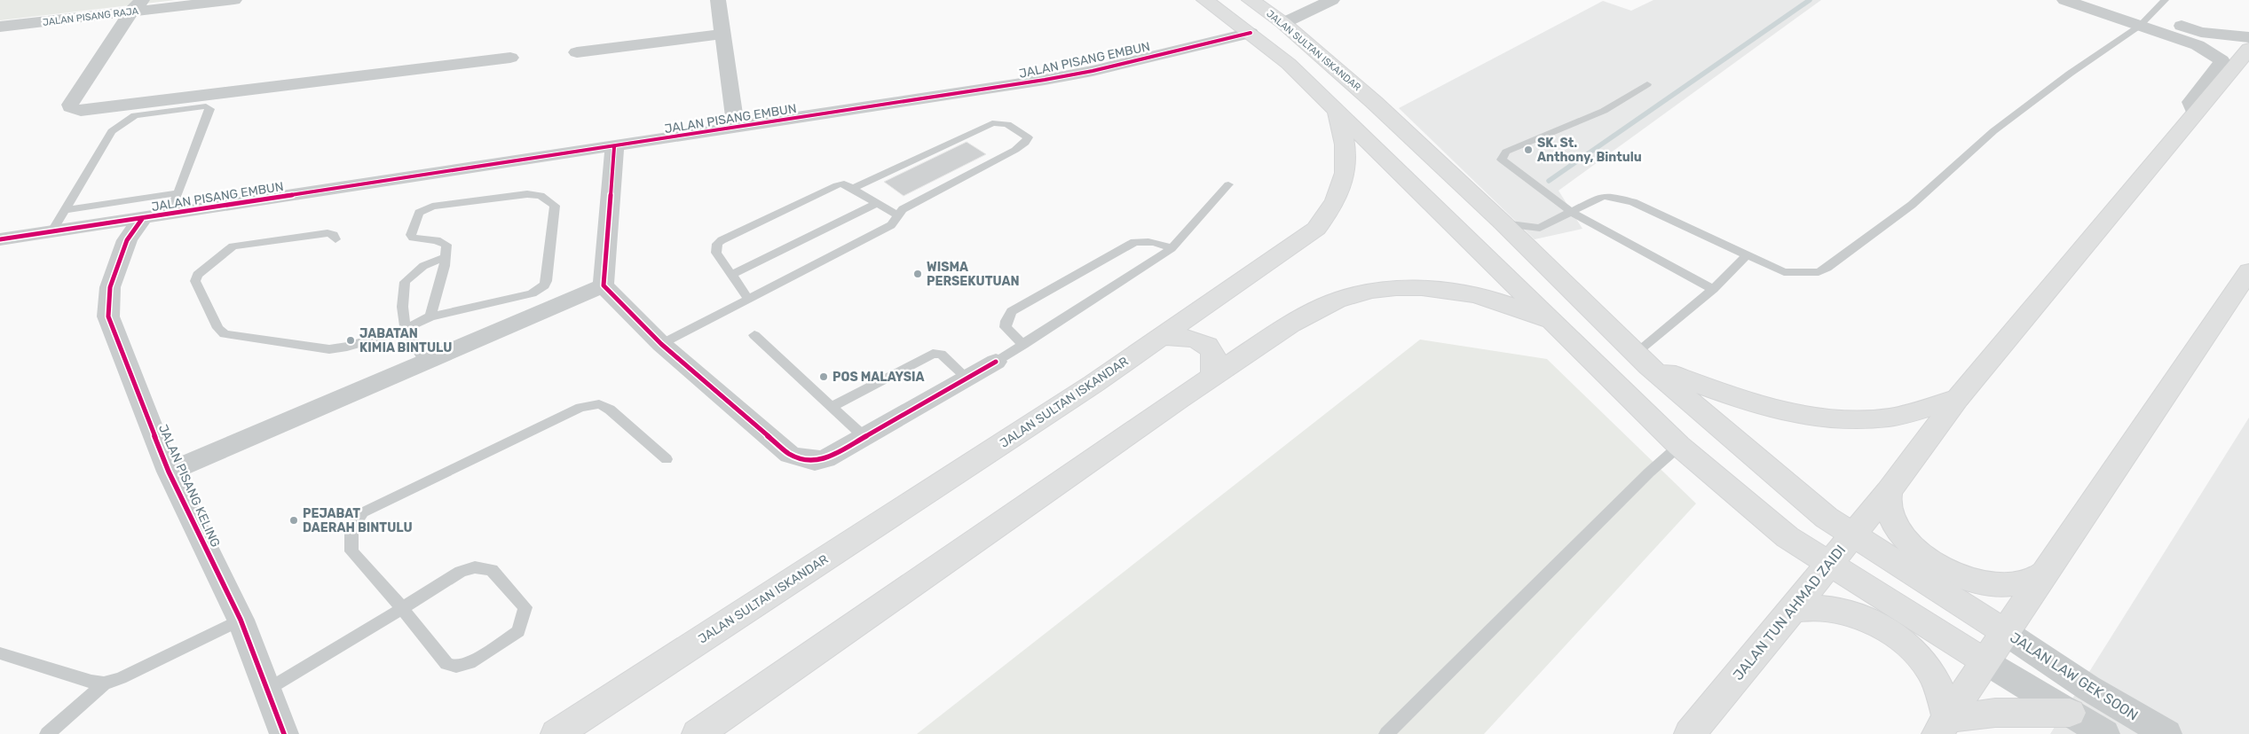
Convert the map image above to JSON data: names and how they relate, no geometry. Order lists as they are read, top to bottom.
{
  "streets": {
    "main road": ["JALAN SULTAN ISKANDAR", "JALAN TUN AHMAD ZAIDI"],
    "street": [
      "JALAN PISANG RAJA",
      "JALAN PISANG EMBUN",
      "JALAN PISANG KELING",
      "JALAN LAW GEK SOON"
    ]
  },
  "crossings": [
    ["JALAN SULTAN ISKANDAR", "JALAN PISANG EMBUN"],
    ["JALAN SULTAN ISKANDAR", "JALAN TUN AHMAD ZAIDI"],
    ["JALAN SULTAN ISKANDAR", "JALAN LAW GEK SOON"],
    ["JALAN PISANG EMBUN", "JALAN PISANG KELING"]
  ],
  "places": [
    "SK. St. Anthony, Bintulu",
    "WISMA PERSEKUTUAN",
    "JABATAN KIMIA BINTULU",
    "POS MALAYSIA",
    "PEJABAT DAERAH BINTULU"
  ]
}
